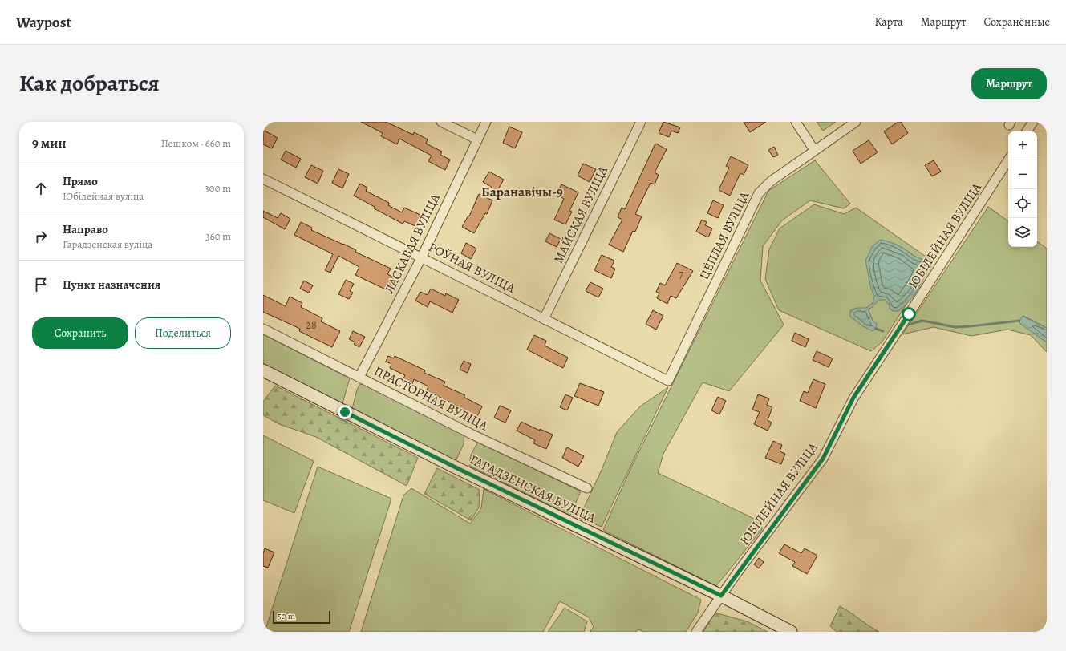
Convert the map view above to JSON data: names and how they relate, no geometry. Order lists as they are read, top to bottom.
{
  "streets": {
    "main road": ["ГАРАДЗЕНСКАЯ ВУЛІЦА"],
    "street": [
      "МАЙСКАЯ ВУЛІЦА",
      "ЦЁПЛАЯ ВУЛІЦА",
      "ЮБІЛЕЙНАЯ ВУЛІЦА",
      "ЛАСКАВАЯ ВУЛІЦА",
      "РОЎНАЯ ВУЛІЦА",
      "ПРАСТОРНАЯ ВУЛІЦА"
    ]
  },
  "crossings": [
    ["МАЙСКАЯ ВУЛІЦА", "РОЎНАЯ ВУЛІЦА"],
    ["ЦЁПЛАЯ ВУЛІЦА", "РОЎНАЯ ВУЛІЦА"],
    ["ЮБІЛЕЙНАЯ ВУЛІЦА", "ГАРАДЗЕНСКАЯ ВУЛІЦА"],
    ["ЛАСКАВАЯ ВУЛІЦА", "РОЎНАЯ ВУЛІЦА"],
    ["ЛАСКАВАЯ ВУЛІЦА", "ПРАСТОРНАЯ ВУЛІЦА"]
  ],
  "districts": ["Баранавічы-9"],
  "house_numbers": ["7", "28"],
  "scale_bar": "50 m",
  "page": {
    "header": "Waypost",
    "nav": ["Карта", "Маршрут", "Сохранённые"],
    "title": "Как добраться",
    "buttons": [
      "Маршрут",
      ["Сохранить", "Поделиться"]
    ],
    "heading": ["9 мин", "Пешком · 660 m"],
    "map_buttons": ["+", "−"],
    "list": [
      ["Прямо", "Юбілейная вуліца", "300 m"],
      ["Направо", "Гарадзенская вуліца", "360 m"],
      "Пункт назначения"
    ],
    "scale": "50 m"
  }
}
